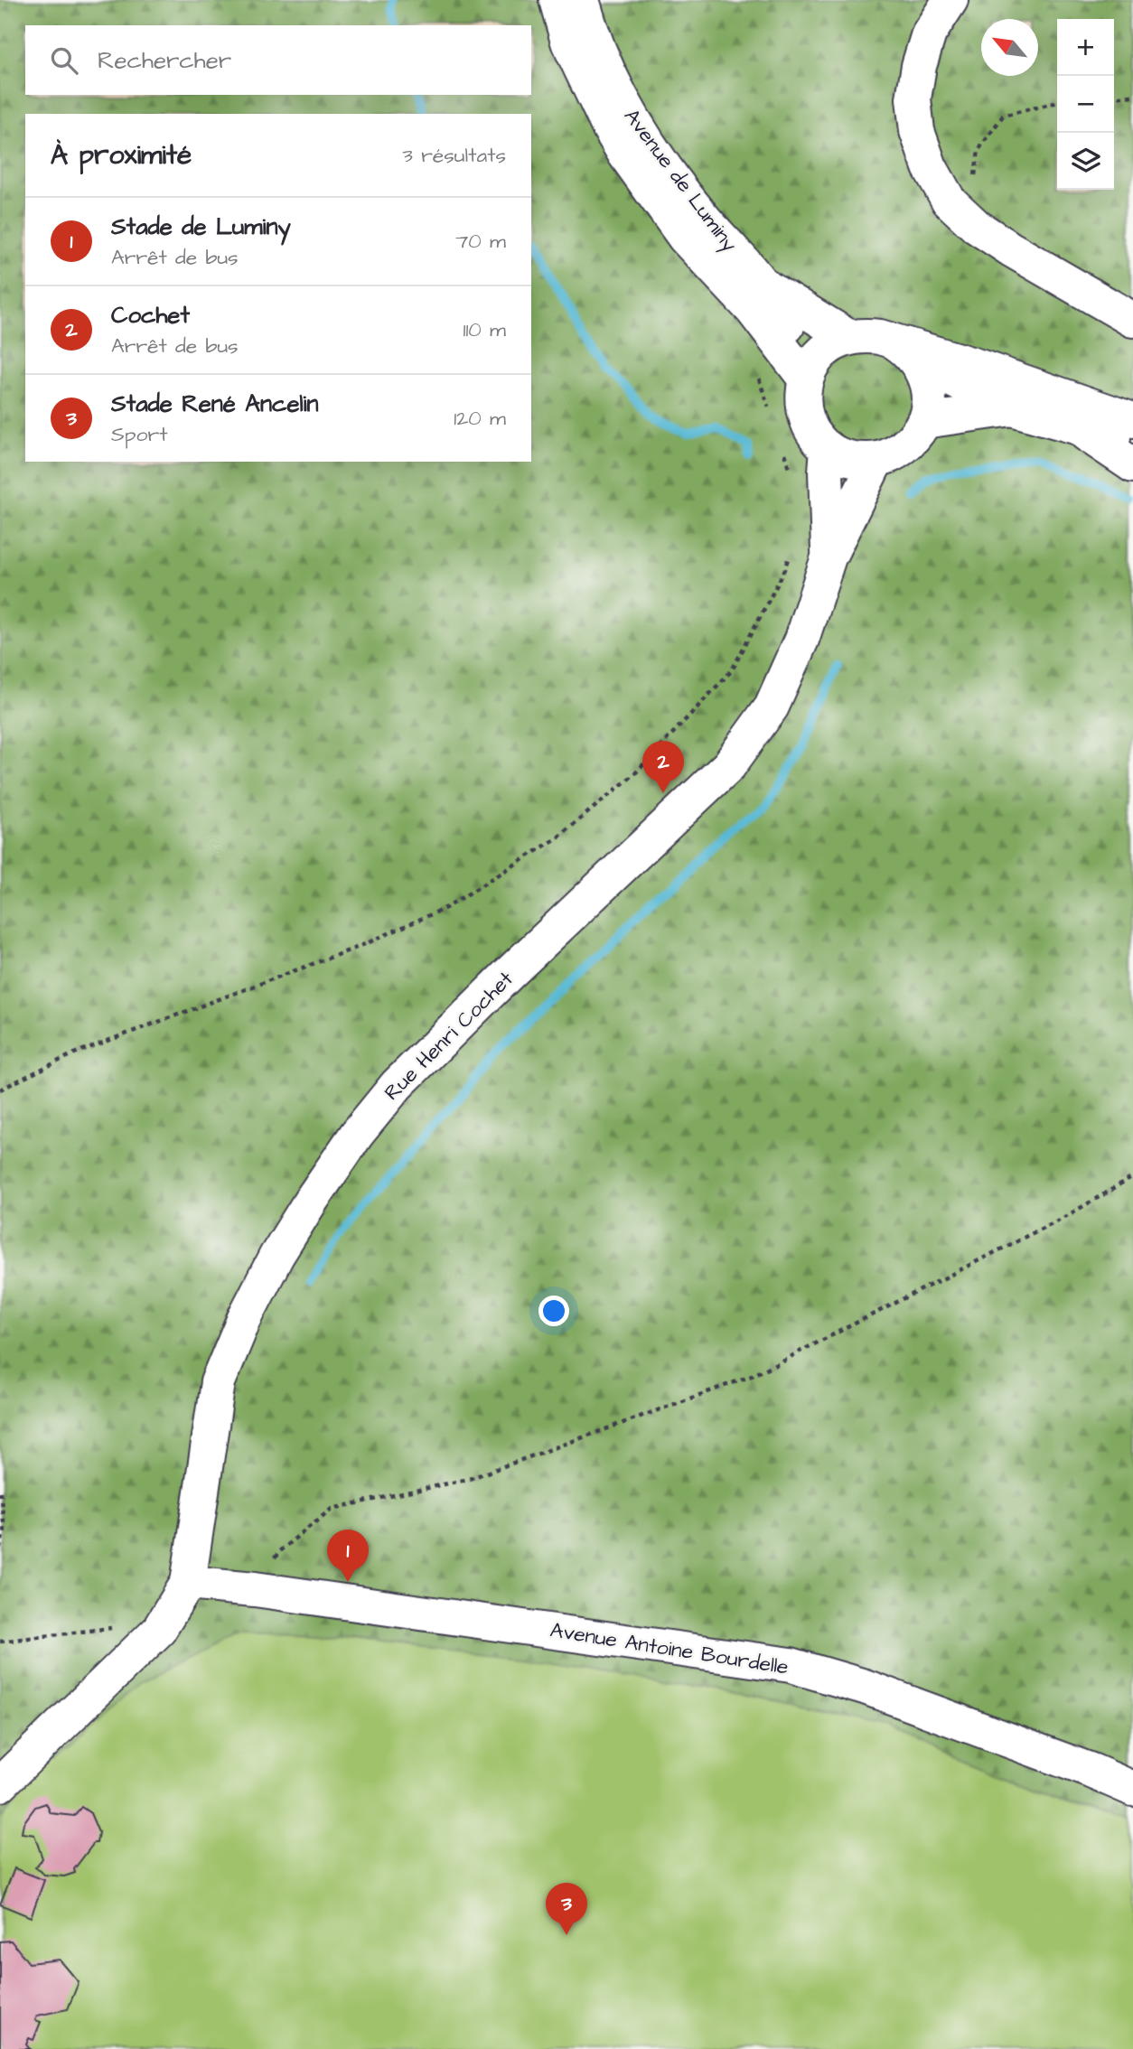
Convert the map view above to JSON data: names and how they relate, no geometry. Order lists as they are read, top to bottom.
{
  "streets": {
    "street": ["Avenue de Luminy", "Rue Henri Cochet", "Avenue Antoine Bourdelle"]
  },
  "crossings": [
    ["Avenue de Luminy", "Rue Henri Cochet"],
    ["Rue Henri Cochet", "Avenue Antoine Bourdelle"]
  ],
  "north": "top left",
  "page": {
    "map_buttons": ["+", "−"],
    "search": "Rechercher",
    "heading": ["À proximité", "3 résultats"],
    "list": [
      {
        "mark": "1",
        "name": "Stade de Luminy",
        "note": "Arrêt de bus",
        "value": "70 m"
      },
      {
        "mark": "2",
        "name": "Cochet",
        "note": "Arrêt de bus",
        "value": "110 m"
      },
      {
        "mark": "3",
        "name": "Stade René Ancelin",
        "note": "Sport",
        "value": "120 m"
      }
    ],
    "pins": ["2", "1", "3"]
  }
}
